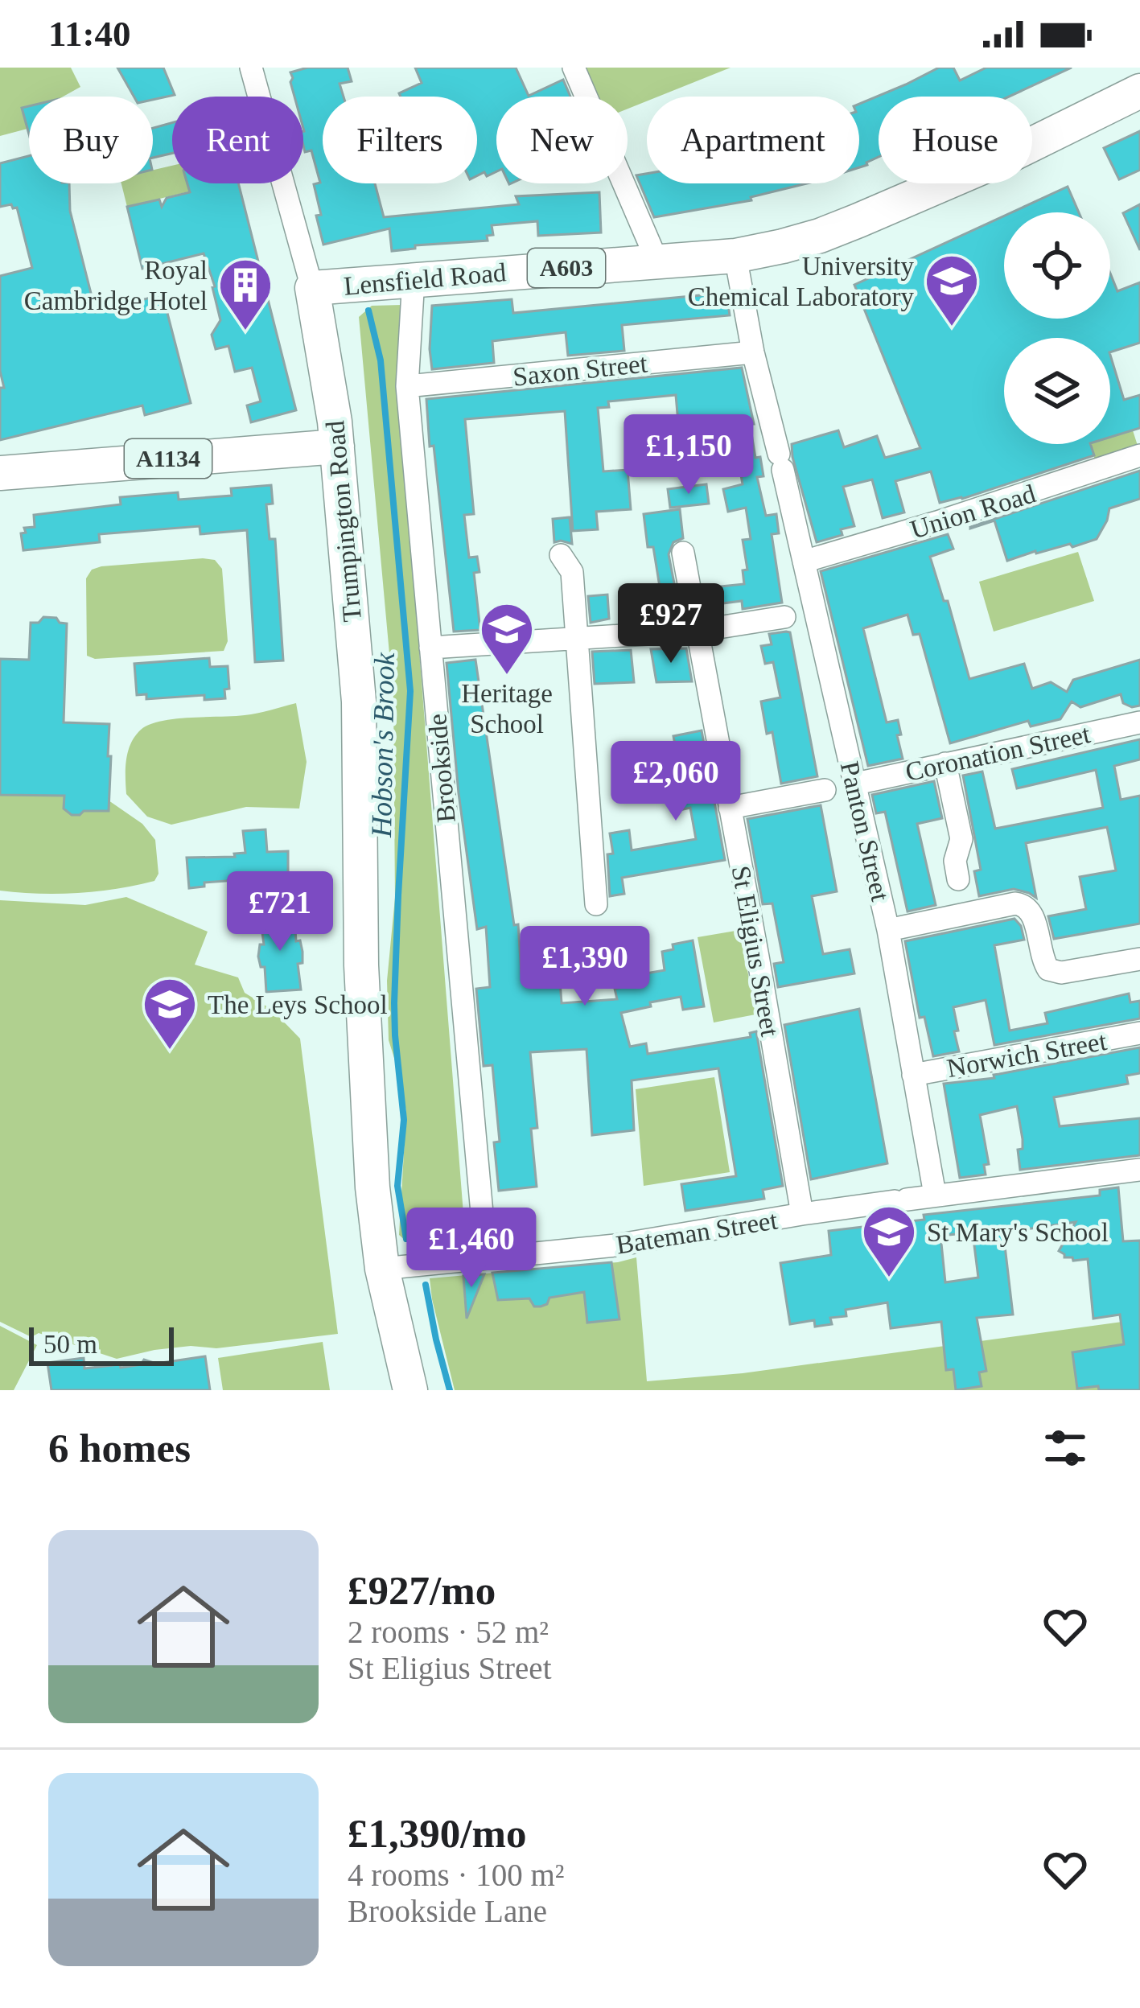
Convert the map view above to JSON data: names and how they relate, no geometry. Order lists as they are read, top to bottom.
{
  "streets": {
    "main road": [
      "A603",
      "Lensfield Road",
      "A1134",
      "Trumpington Road"
    ],
    "street": [
      "Saxon Street",
      "Union Road",
      "Coronation Street",
      "Brookside",
      "Panton Street",
      "St Eligius Street",
      "Norwich Street",
      "Bateman Street"
    ]
  },
  "crossings": [
    ["Lensfield Road", "Trumpington Road"],
    ["Lensfield Road", "Brookside"],
    ["Lensfield Road", "Panton Street"],
    ["Saxon Street", "Brookside"],
    ["Saxon Street", "Panton Street"],
    ["A1134", "Trumpington Road"],
    ["Union Road", "Panton Street"],
    ["Trumpington Road", "Bateman Street"],
    ["Coronation Street", "Panton Street"],
    ["Brookside", "Bateman Street"],
    ["Panton Street", "Norwich Street"],
    ["Panton Street", "Bateman Street"],
    ["St Eligius Street", "Bateman Street"]
  ],
  "water": ["Hobson's Brook"],
  "places": {
    "school or university": [
      "University Chemical Laboratory",
      "Heritage School",
      "The Leys School",
      "St Mary's School"
    ],
    "building": ["Royal Cambridge Hotel"]
  },
  "scale_bar": "50 m",
  "page": {
    "status": "11:40",
    "chip": [
      "Buy",
      "Rent",
      "Filters",
      "New",
      "Apartment",
      "House"
    ],
    "price": [
      "£1,150",
      "£927",
      "£2,060",
      "£721",
      "£1,390",
      "£1,460"
    ],
    "scale": "50 m",
    "heading": "6 homes",
    "list": [
      {
        "name": "£927/mo",
        "note": "2 rooms · 52 m² · St Eligius Street"
      },
      {
        "name": "£1,390/mo",
        "note": "4 rooms · 100 m² · Brookside Lane"
      }
    ]
  }
}
